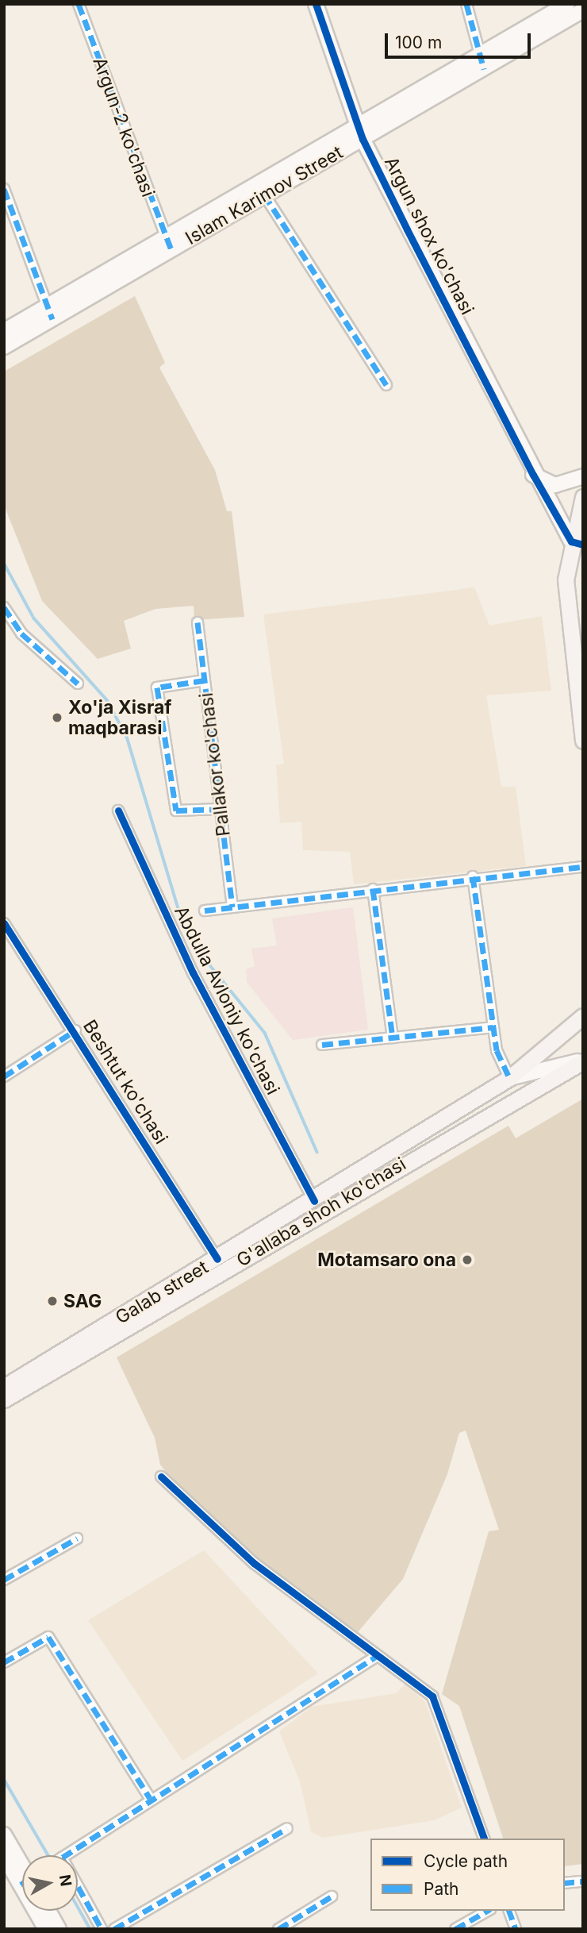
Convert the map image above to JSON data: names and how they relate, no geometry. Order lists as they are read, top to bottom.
{
  "streets": {
    "main road": [
      "Islam Karimov Street",
      "Argun shox ko'chasi",
      "G'allaba shoh ko'chasi",
      "Galab street"
    ],
    "street": [
      "Argun-2 ko'chasi",
      "Pallakor ko'chasi",
      "Abdulla Avloniy ko'chasi",
      "Beshtut ko'chasi"
    ]
  },
  "crossings": [
    ["Argun-2 ko'chasi", "Islam Karimov Street"],
    ["Islam Karimov Street", "Argun shox ko'chasi"],
    ["Abdulla Avloniy ko'chasi", "Galab street"],
    ["Beshtut ko'chasi", "Galab street"],
    ["G'allaba shoh ko'chasi", "Galab street"]
  ],
  "places": ["Xo'ja Xisraf maqbarasi", "Motamsaro ona", "SAG"],
  "legend": ["Cycle path", "Path"],
  "scale_bar": "100 m",
  "north": "right"
}
